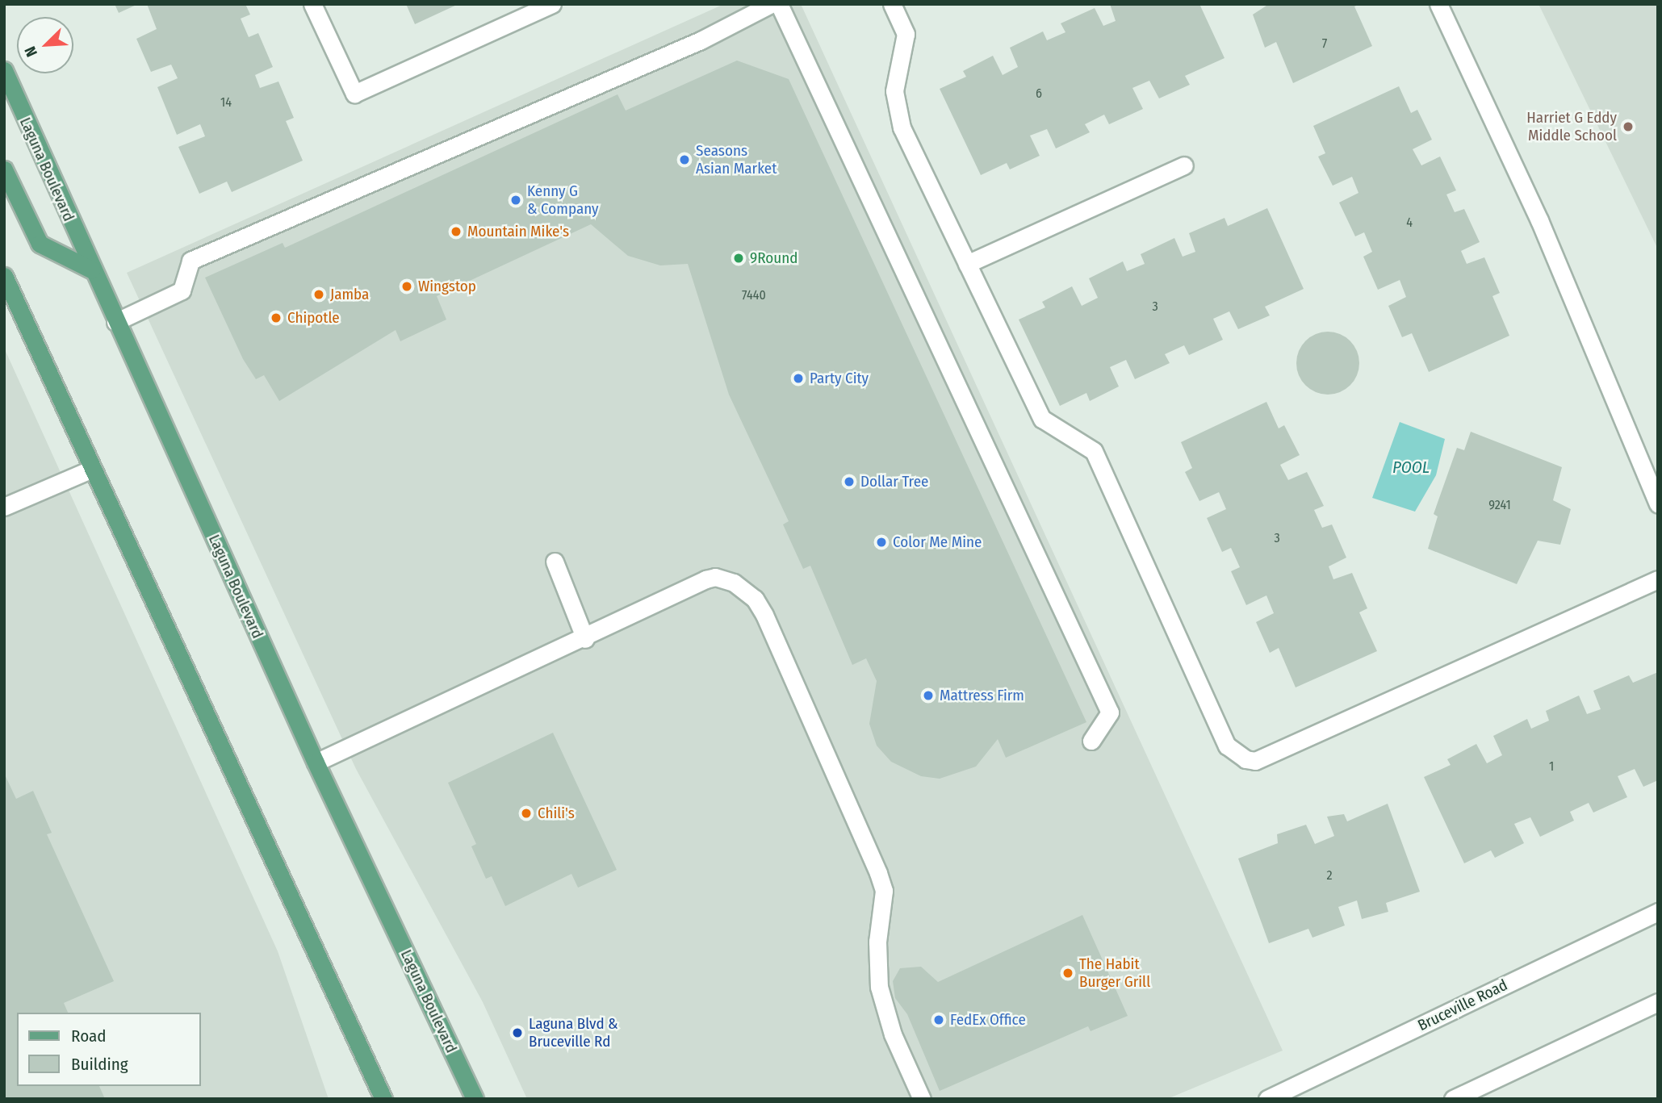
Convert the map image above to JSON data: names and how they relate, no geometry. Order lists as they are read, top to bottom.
{
  "streets": {
    "main road": ["Laguna Boulevard"],
    "street": ["Bruceville Road"]
  },
  "water": ["POOL"],
  "places": [
    "Harriet G Eddy Middle School",
    "Seasons Asian Market",
    "Kenny G & Company",
    "Mountain Mike's",
    "9Round",
    "Wingstop",
    "Jamba",
    "Chipotle",
    "Party City",
    "Dollar Tree",
    "Color Me Mine",
    "Mattress Firm",
    "Chili's",
    "The Habit Burger Grill",
    "FedEx Office",
    "Laguna Blvd & Bruceville Rd"
  ],
  "house_numbers": [
    "7",
    "6",
    "14",
    "4",
    "7440",
    "3",
    "9241",
    "3",
    "1",
    "2"
  ],
  "legend": ["Road", "Building"],
  "north": "bottom left"
}
